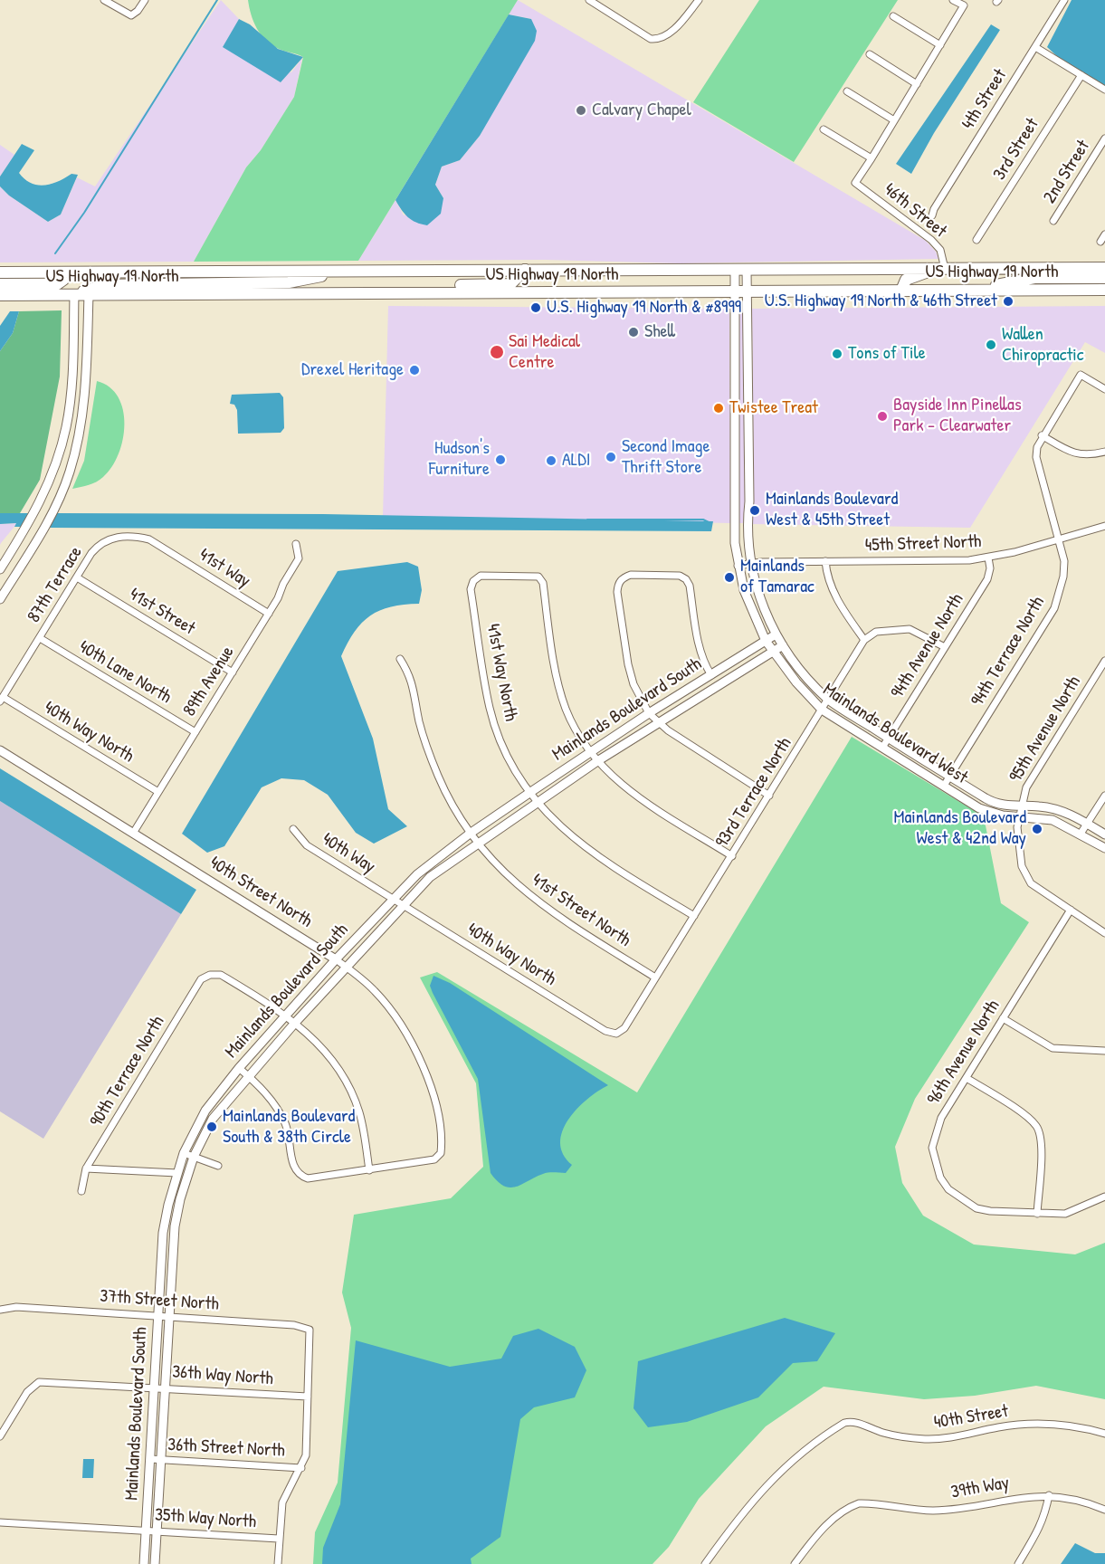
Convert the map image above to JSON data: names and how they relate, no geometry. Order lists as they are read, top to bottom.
{
  "streets": {
    "highway": ["US Highway 19 North"],
    "street": [
      "4th Street",
      "3rd Street",
      "2nd Street",
      "46th Street",
      "45th Street North",
      "41st Way",
      "87th Terrace",
      "41st Street",
      "94th Avenue North",
      "94th Terrace North",
      "40th Lane North",
      "41st Way North",
      "89th Avenue",
      "Mainlands Boulevard South",
      "95th Avenue North",
      "40th Way North",
      "Mainlands Boulevard West",
      "93rd Terrace North",
      "40th Way",
      "40th Street North",
      "41st Street North",
      "96th Avenue North",
      "90th Terrace North",
      "37th Street North",
      "36th Way North",
      "40th Street",
      "36th Street North",
      "39th Way",
      "35th Way North"
    ]
  },
  "crossings": [
    ["46th Street", "US Highway 19 North"],
    ["US Highway 19 North", "Mainlands Boulevard West"],
    ["45th Street North", "94th Avenue North"],
    ["45th Street North", "94th Terrace North"],
    ["45th Street North", "Mainlands Boulevard West"],
    ["41st Way", "87th Terrace"],
    ["41st Way", "89th Avenue"],
    ["87th Terrace", "41st Street"],
    ["87th Terrace", "40th Lane North"],
    ["87th Terrace", "40th Way North"],
    ["41st Street", "89th Avenue"],
    ["94th Avenue North", "Mainlands Boulevard West"],
    ["94th Terrace North", "Mainlands Boulevard West"],
    ["40th Lane North", "89th Avenue"],
    ["41st Way North", "Mainlands Boulevard South"],
    ["41st Way North", "93rd Terrace North"],
    ["89th Avenue", "40th Way North"],
    ["89th Avenue", "40th Street North"],
    ["Mainlands Boulevard South", "40th Way North"],
    ["Mainlands Boulevard South", "Mainlands Boulevard West"],
    ["Mainlands Boulevard South", "40th Way"],
    ["Mainlands Boulevard South", "40th Street North"],
    ["Mainlands Boulevard South", "41st Street North"],
    ["Mainlands Boulevard South", "90th Terrace North"],
    ["Mainlands Boulevard South", "37th Street North"],
    ["Mainlands Boulevard South", "36th Way North"],
    ["Mainlands Boulevard South", "36th Street North"],
    ["Mainlands Boulevard South", "35th Way North"],
    ["95th Avenue North", "Mainlands Boulevard West"],
    ["95th Avenue North", "96th Avenue North"],
    ["40th Way North", "93rd Terrace North"],
    ["40th Way North", "40th Way"],
    ["Mainlands Boulevard West", "93rd Terrace North"],
    ["93rd Terrace North", "41st Street North"],
    ["37th Street North", "36th Way North"]
  ],
  "places": [
    "Calvary Chapel",
    "U.S. Highway 19 North & 46th Street",
    "U.S. Highway 19 North & #8999",
    "Shell",
    "Wallen Chiropractic",
    "Sai Medical Centre",
    "Tons of Tile",
    "Drexel Heritage",
    "Twistee Treat",
    "Bayside Inn Pinellas Park - Clearwater",
    "Second Image Thrift Store",
    "Hudson's Furniture",
    "ALDI",
    "Mainlands Boulevard West & 45th Street",
    "Mainlands of Tamarac",
    "Mainlands Boulevard West & 42nd Way",
    "Mainlands Boulevard South & 38th Circle"
  ]
}
